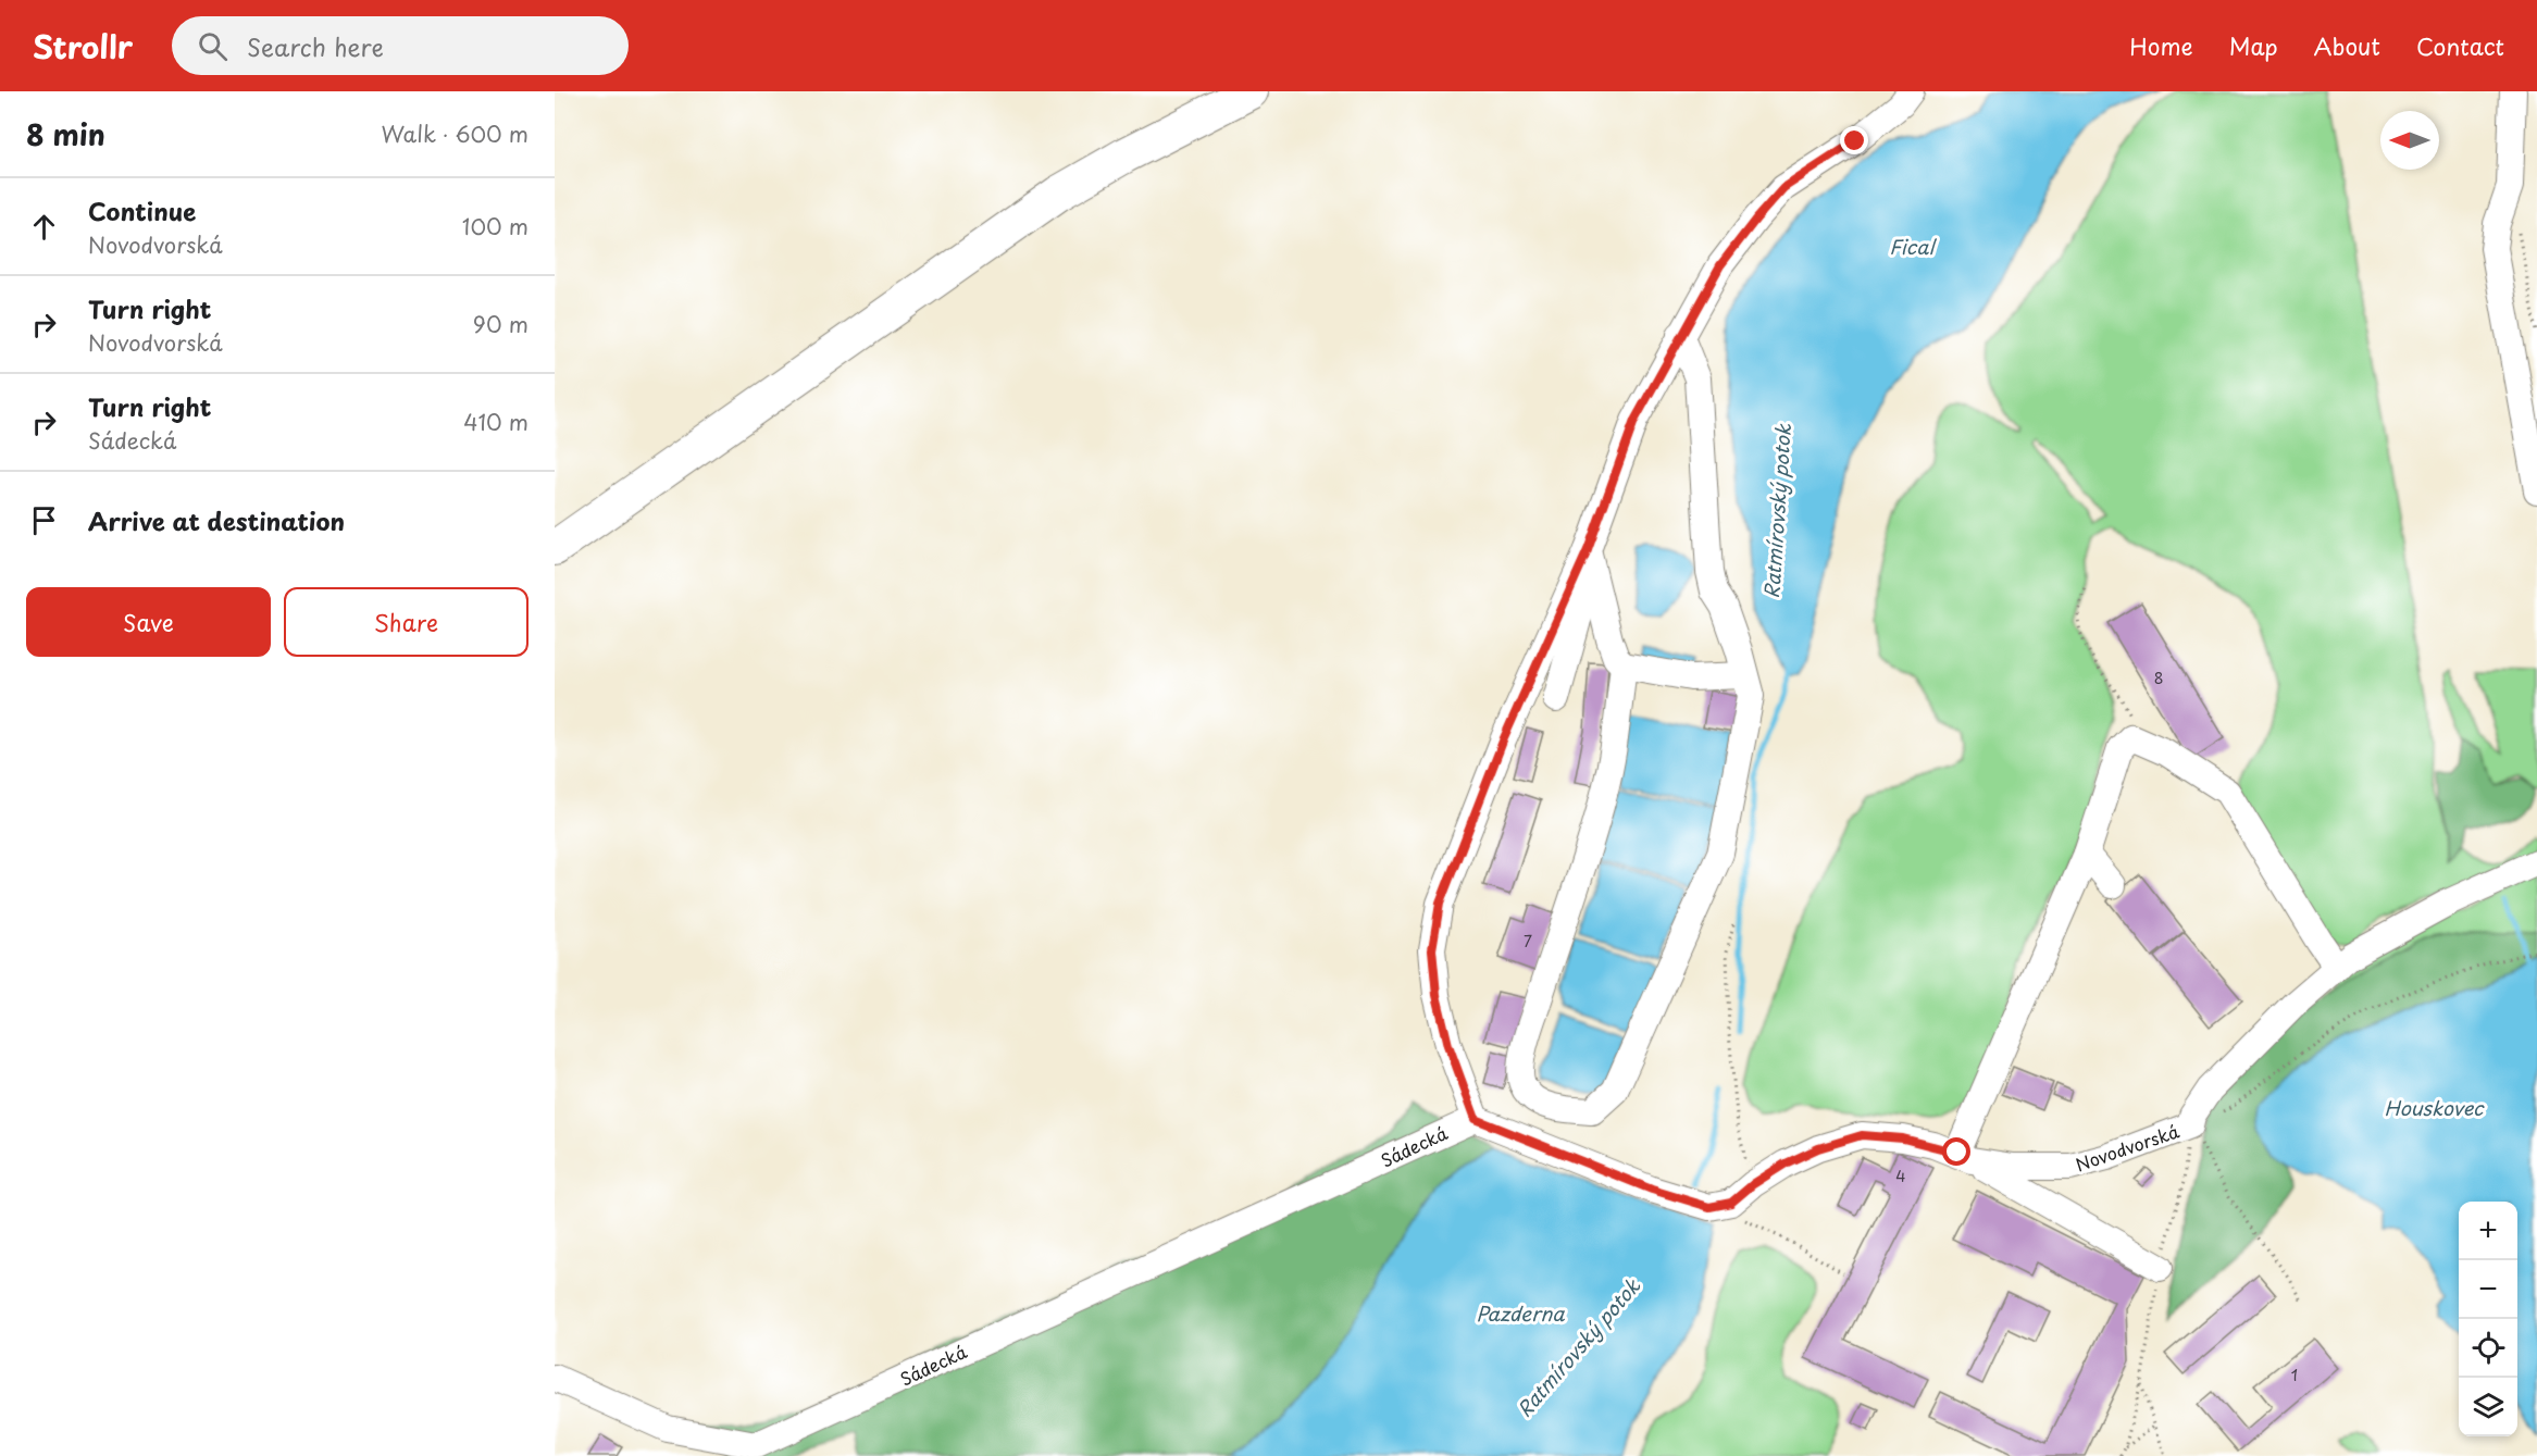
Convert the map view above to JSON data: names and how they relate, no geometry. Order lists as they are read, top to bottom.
{
  "streets": {
    "street": ["Sádecká", "Novodvorská"]
  },
  "water": [
    "Fical",
    "Ratmírovský potok",
    "Houskovec",
    "Pazderna"
  ],
  "house_numbers": [
    "8",
    "7",
    "4",
    "1"
  ],
  "north": "left",
  "page": {
    "header": "Strollr",
    "search": "Search here",
    "nav": [
      "Home",
      "Map",
      "About",
      "Contact"
    ],
    "heading": ["8 min", "Walk · 600 m"],
    "list": [
      ["Continue", "Novodvorská", "100 m"],
      ["Turn right", "Novodvorská", "90 m"],
      ["Turn right", "Sádecká", "410 m"],
      "Arrive at destination"
    ],
    "buttons": ["Save", "Share"],
    "map_buttons": ["+", "−"]
  }
}
